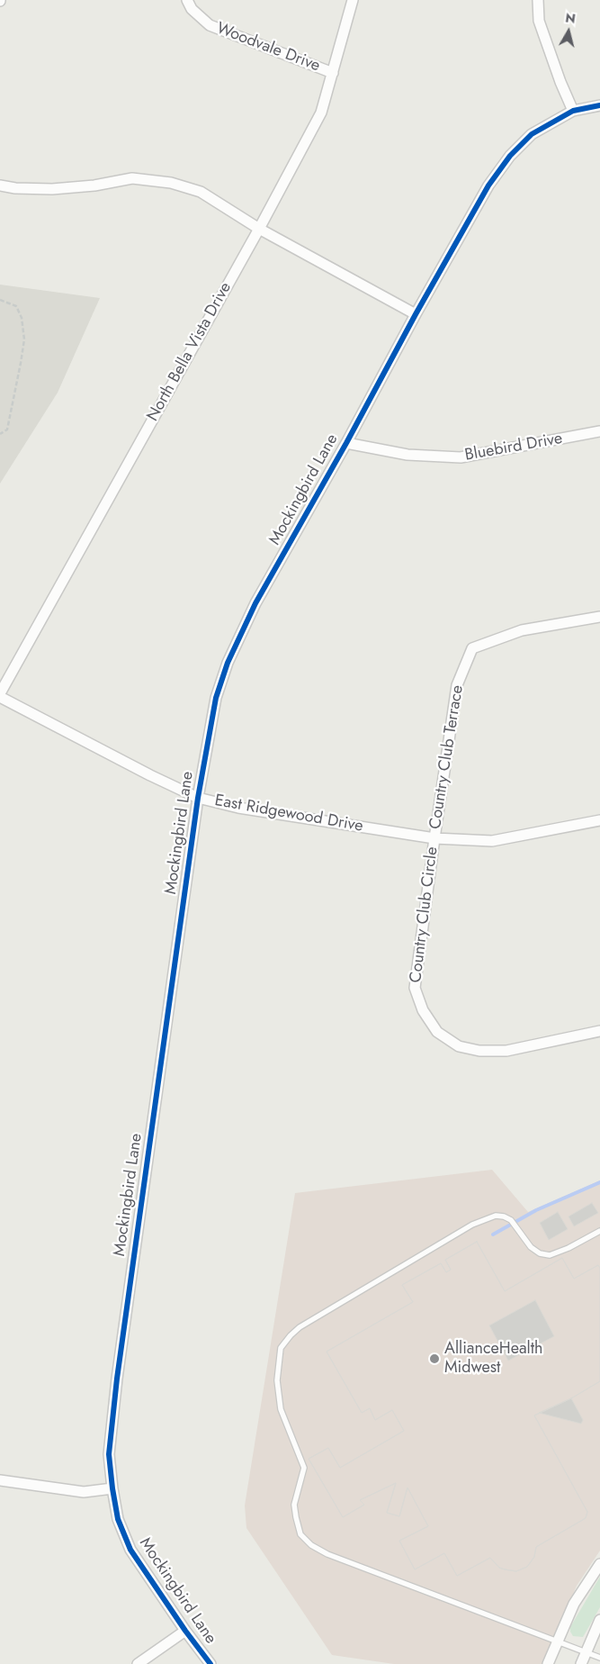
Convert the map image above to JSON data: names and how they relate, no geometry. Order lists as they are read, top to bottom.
{
  "streets": {
    "street": [
      "Woodvale Drive",
      "North Bella Vista Drive",
      "Bluebird Drive",
      "Mockingbird Lane",
      "Country Club Terrace",
      "East Ridgewood Drive",
      "Country Club Circle"
    ]
  },
  "crossings": [
    ["Woodvale Drive", "North Bella Vista Drive"],
    ["North Bella Vista Drive", "East Ridgewood Drive"],
    ["Bluebird Drive", "Mockingbird Lane"],
    ["Mockingbird Lane", "East Ridgewood Drive"],
    ["Country Club Terrace", "East Ridgewood Drive"],
    ["Country Club Terrace", "Country Club Circle"],
    ["East Ridgewood Drive", "Country Club Circle"]
  ],
  "places": ["AllianceHealth Midwest"],
  "north": "top"
}
